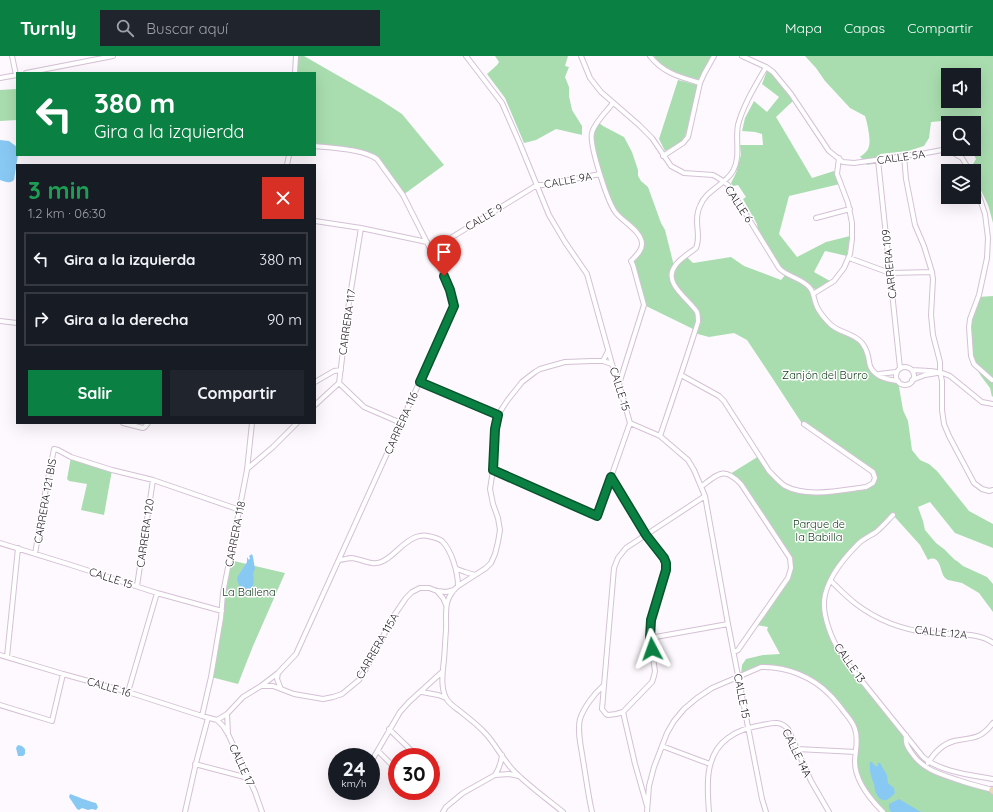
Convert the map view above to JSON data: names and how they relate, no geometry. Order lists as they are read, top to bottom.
{
  "streets": {
    "street": [
      "CALLE 5A",
      "CALLE 9A",
      "CALLE 6",
      "CALLE 9",
      "CARRERA 109",
      "CARRERA 117",
      "CALLE 15",
      "CARRERA 116",
      "CARRERA 121 BIS",
      "CARRERA 120",
      "CARRERA 118",
      "CALLE 12A",
      "CARRERA 115A",
      "CALLE 13",
      "CALLE 16",
      "CALLE 14A",
      "CALLE 17"
    ]
  },
  "crossings": [
    ["CALLE 5A", "CARRERA 109"],
    ["CALLE 9A", "CALLE 9"],
    ["CALLE 9A", "CALLE 15"],
    ["CALLE 9", "CALLE 15"],
    ["CALLE 9", "CARRERA 116"],
    ["CALLE 15", "CARRERA 121 BIS"],
    ["CALLE 15", "CARRERA 120"],
    ["CALLE 15", "CARRERA 118"],
    ["CALLE 15", "CALLE 14A"],
    ["CARRERA 116", "CALLE 16"],
    ["CARRERA 116", "CALLE 17"],
    ["CARRERA 121 BIS", "CARRERA 120"],
    ["CARRERA 118", "CALLE 16"],
    ["CALLE 12A", "CALLE 13"],
    ["CALLE 16", "CALLE 17"]
  ],
  "parks": ["Zanjón del Burro", "Parque de la Babilla", "La Ballena"],
  "page": {
    "header": "Turnly",
    "search": "Buscar aquí",
    "nav": ["Mapa", "Capas", "Compartir"],
    "turn": ["380 m", "Gira a la izquierda"],
    "heading": ["3 min", "1.2 km · 06:30"],
    "list": [
      {
        "name": "Gira a la izquierda",
        "value": "380 m"
      },
      {
        "name": "Gira a la derecha",
        "value": "90 m"
      }
    ],
    "buttons": ["Salir", "Compartir"],
    "speed": "24 km/h",
    "limit": "30"
  }
}
